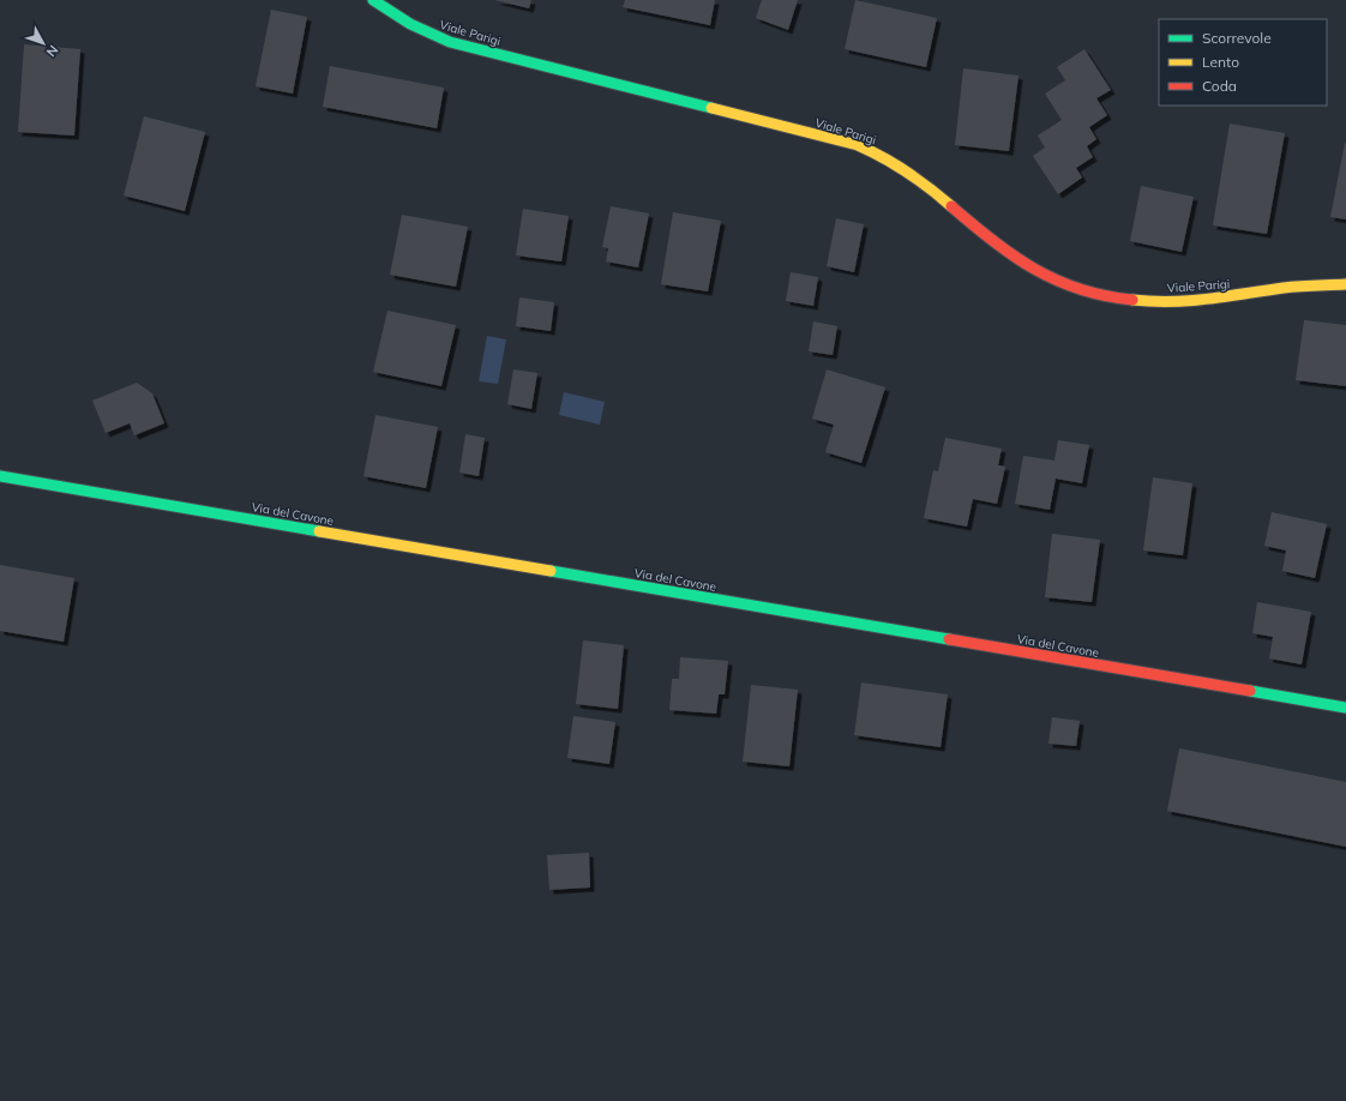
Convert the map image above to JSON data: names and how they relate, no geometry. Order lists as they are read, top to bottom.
{
  "streets": {
    "street": ["Viale Parigi", "Via del Cavone"]
  },
  "legend": ["Scorrevole", "Lento", "Coda"],
  "north": "bottom right"
}
